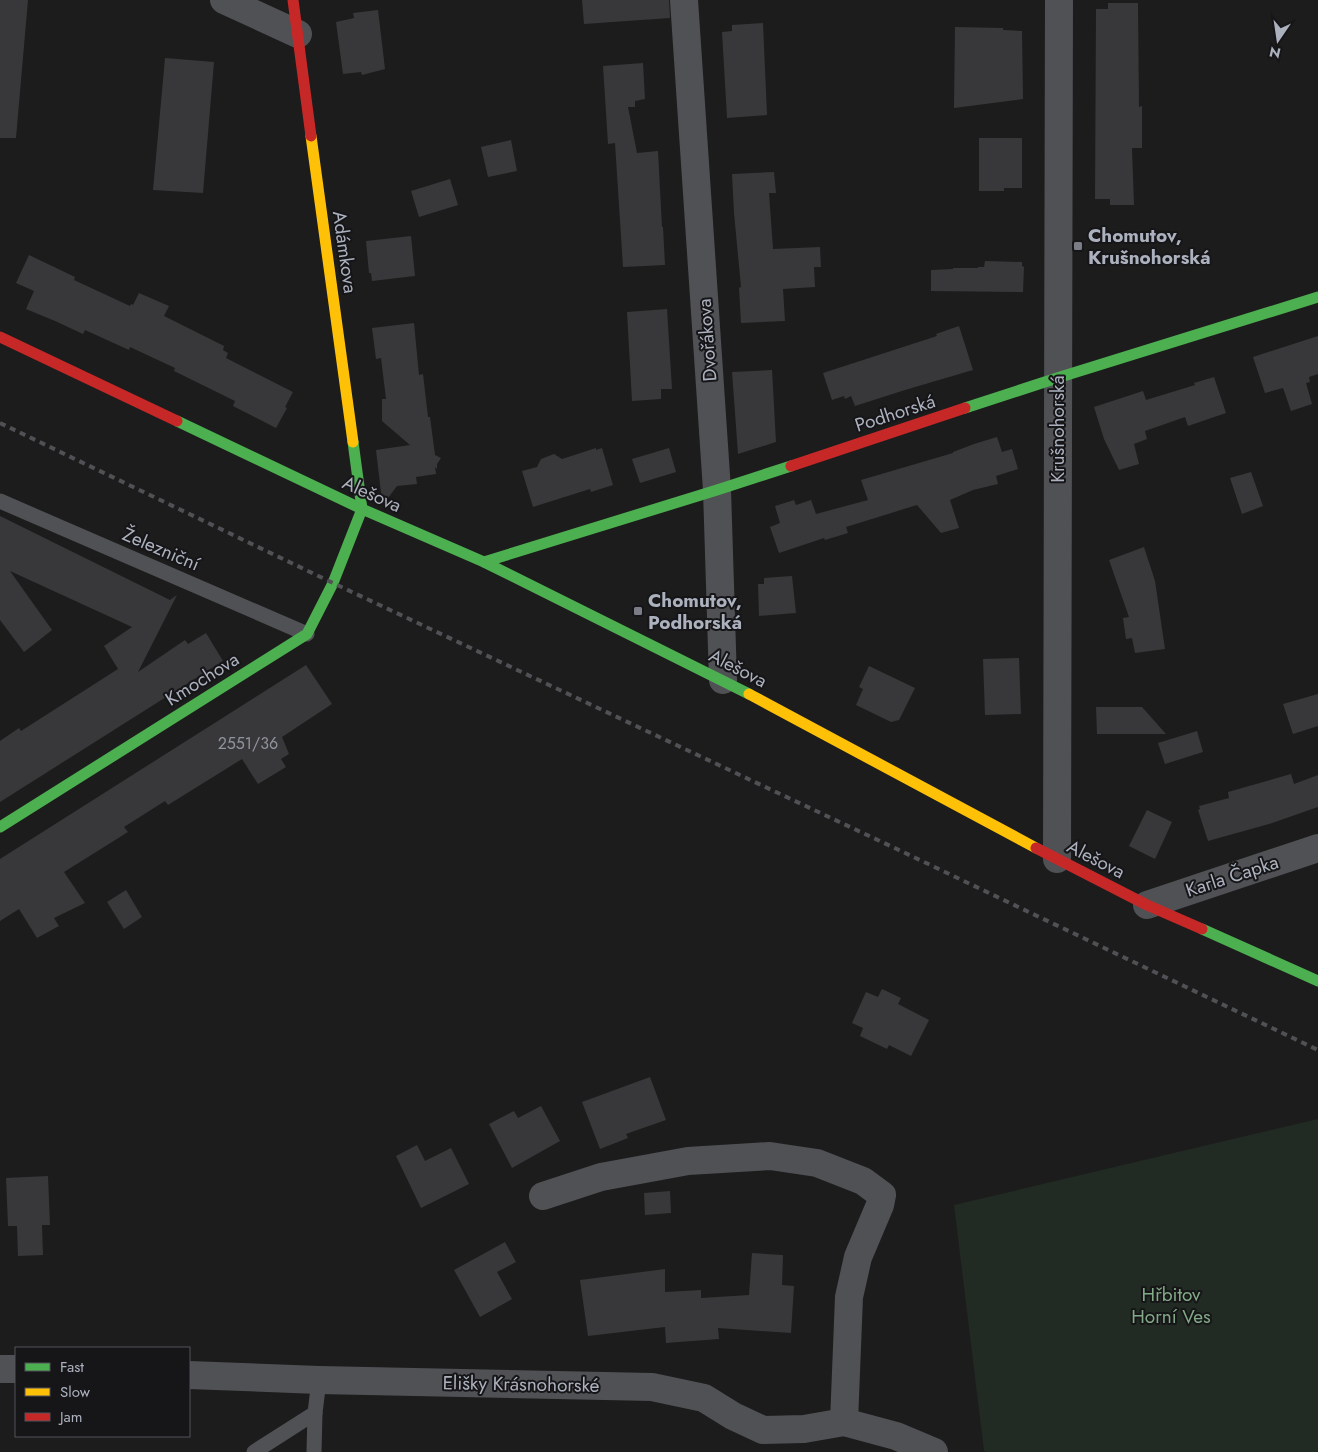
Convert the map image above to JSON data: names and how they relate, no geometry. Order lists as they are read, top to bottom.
{
  "streets": {
    "street": [
      "Adámkova",
      "Dvořákova",
      "Podhorská",
      "Krušnohorská",
      "Alešova",
      "Kmochova",
      "Karla Čapka",
      "Elišky Krásnohorské"
    ],
    "lane": ["Železniční"]
  },
  "crossings": [
    ["Adámkova", "Alešova"],
    ["Dvořákova", "Podhorská"],
    ["Dvořákova", "Alešova"],
    ["Podhorská", "Krušnohorská"],
    ["Podhorská", "Alešova"],
    ["Krušnohorská", "Alešova"],
    ["Alešova", "Karla Čapka"],
    ["Železniční", "Kmochova"]
  ],
  "parks": ["Hřbitov Horní Ves"],
  "places": {
    "transit": ["Chomutov, Krušnohorská", "Chomutov, Podhorská"]
  },
  "house_numbers": ["2551/36"],
  "legend": ["Fast", "Slow", "Jam"],
  "north": "bottom"
}
